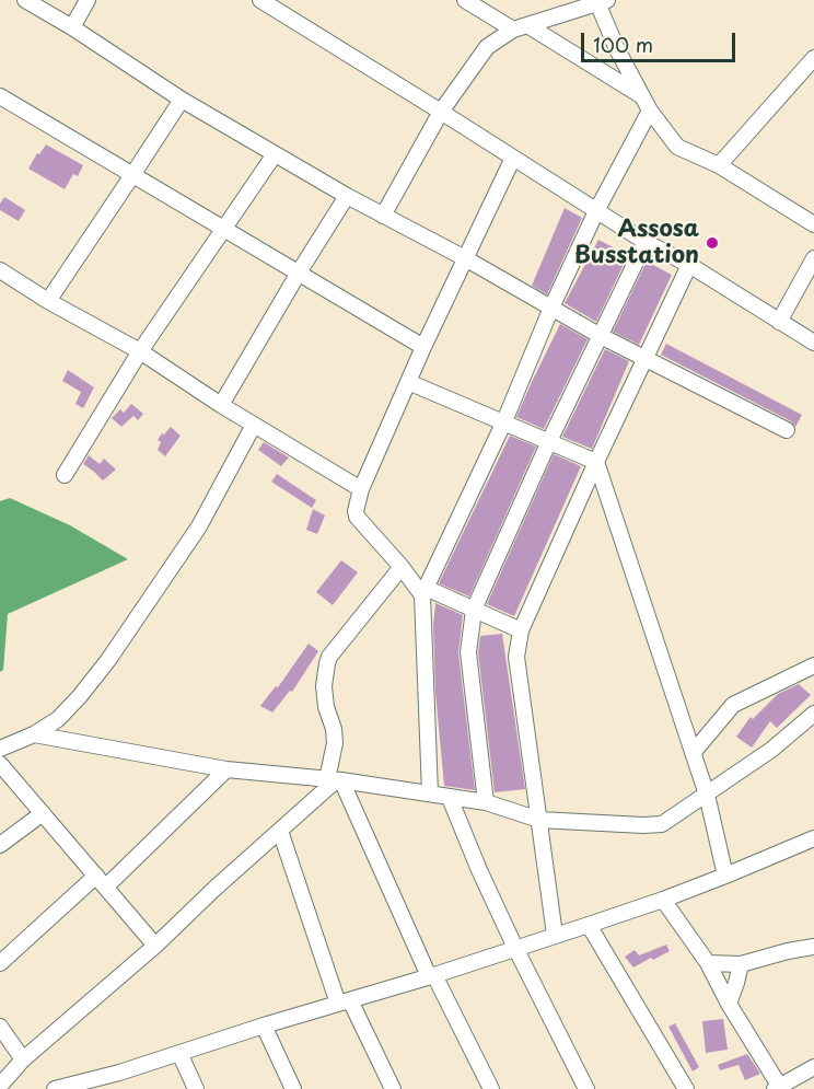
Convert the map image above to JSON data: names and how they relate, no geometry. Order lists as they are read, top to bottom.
{
  "places": ["Assosa Busstation"],
  "scale_bar": "100 m"
}
